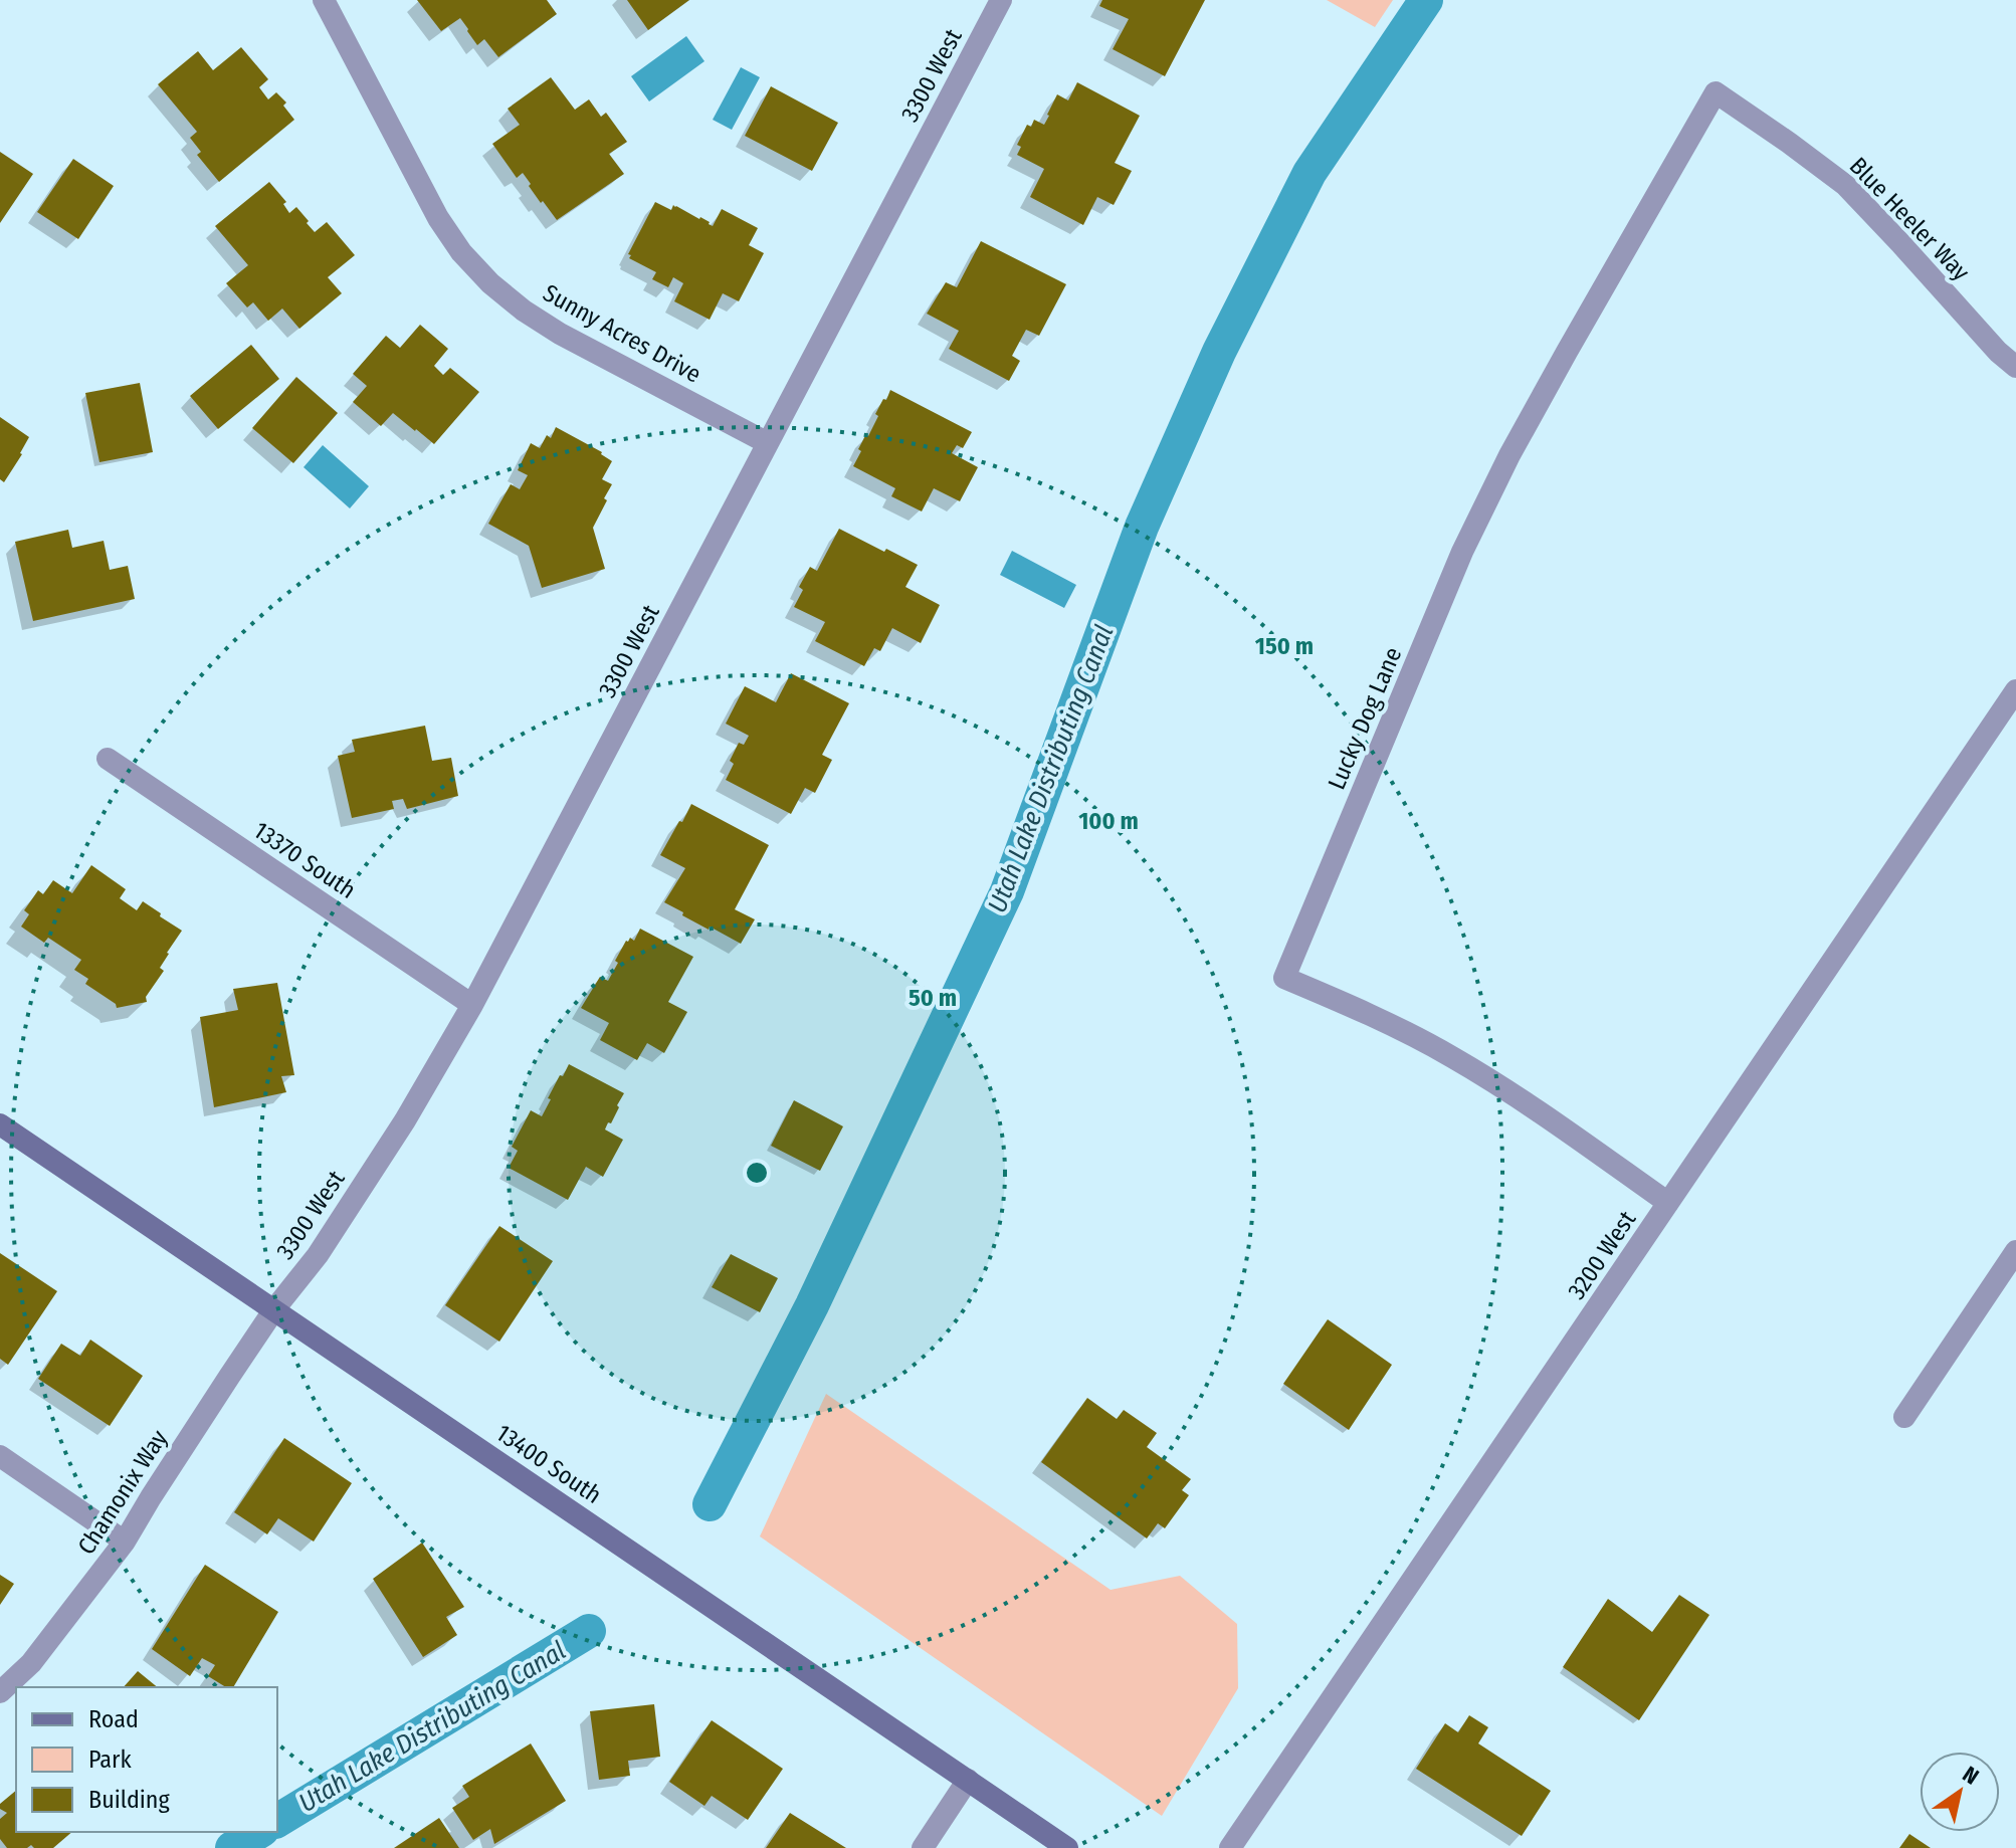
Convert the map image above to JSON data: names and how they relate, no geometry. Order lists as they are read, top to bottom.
{
  "streets": {
    "main road": ["13400 South"],
    "street": [
      "3300 West",
      "Blue Heeler Way",
      "Sunny Acres Drive",
      "Lucky Dog Lane",
      "13370 South",
      "3200 West",
      "Chamonix Way"
    ]
  },
  "crossings": [
    ["3300 West", "Sunny Acres Drive"],
    ["3300 West", "13370 South"],
    ["3300 West", "13400 South"],
    ["3300 West", "Chamonix Way"],
    ["Blue Heeler Way", "Lucky Dog Lane"],
    ["Lucky Dog Lane", "3200 West"],
    ["13400 South", "Chamonix Way"]
  ],
  "water": ["Utah Lake Distributing Canal"],
  "legend": ["Road", "Park", "Building"],
  "north": "top right",
  "rings": ["150 m", "100 m", "50 m"]
}
